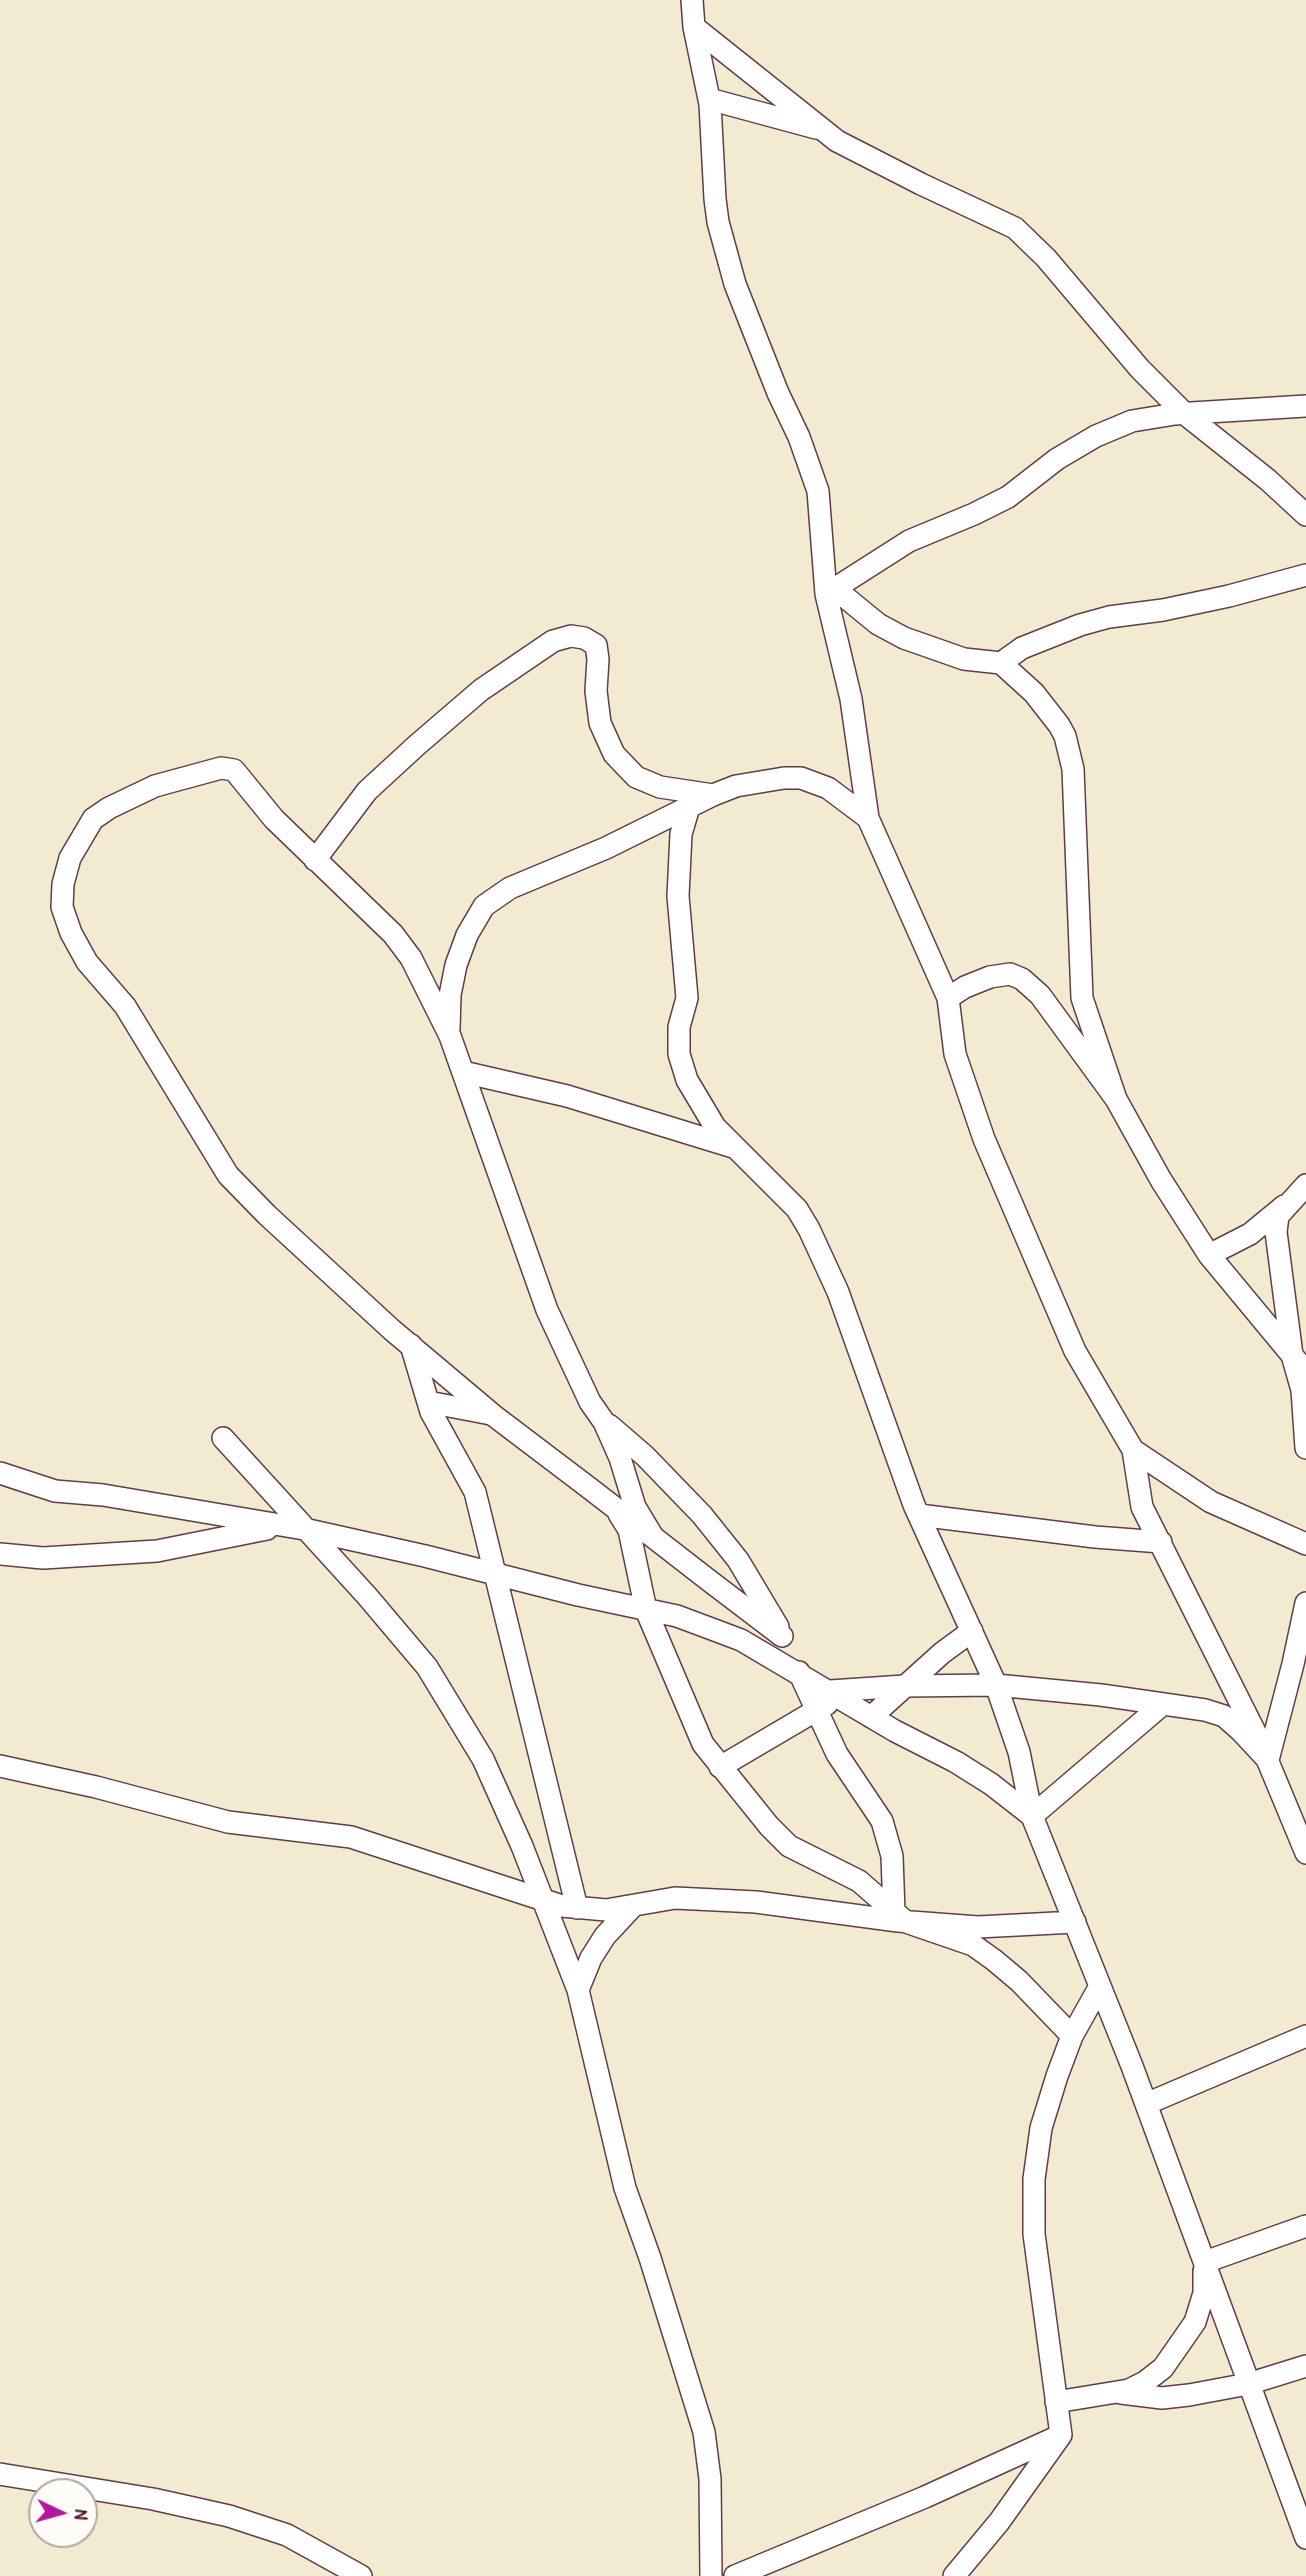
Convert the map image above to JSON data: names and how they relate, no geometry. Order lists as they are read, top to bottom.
{
  "north": "right"
}
